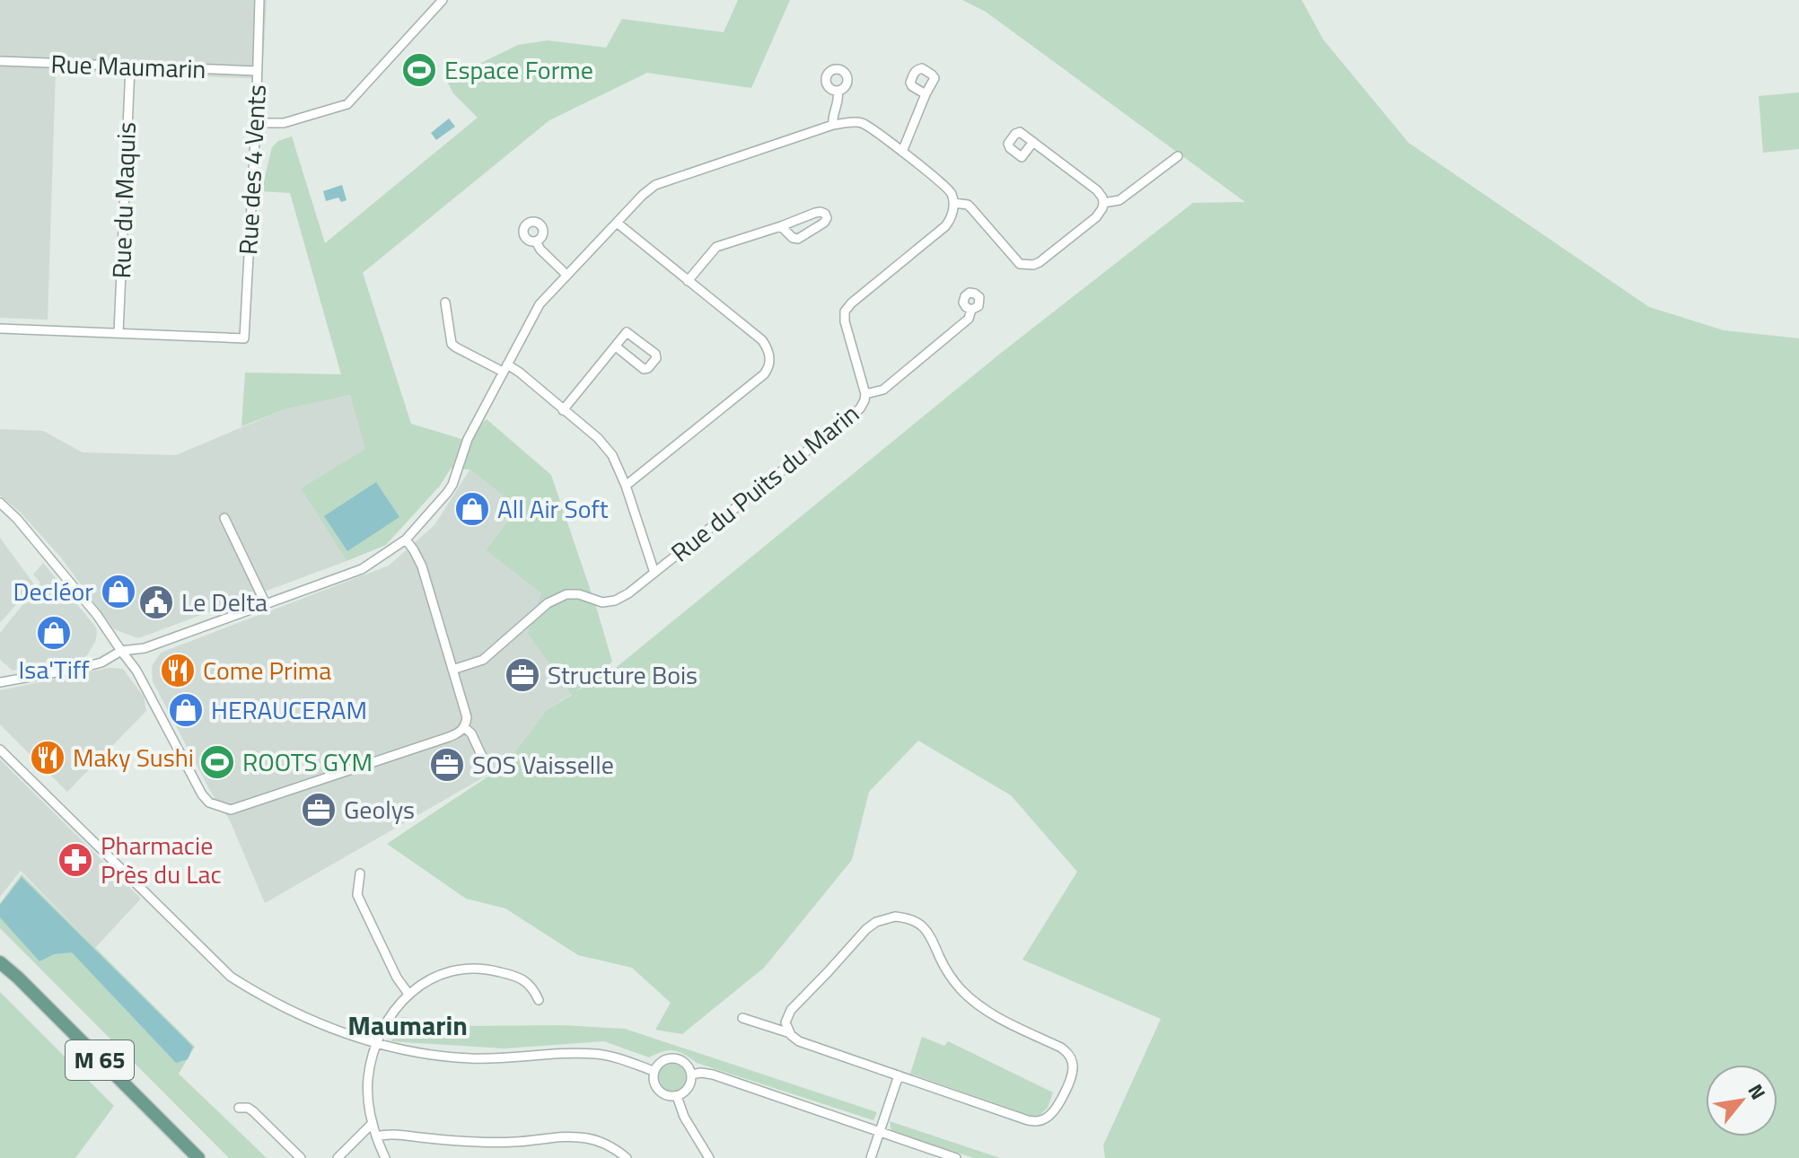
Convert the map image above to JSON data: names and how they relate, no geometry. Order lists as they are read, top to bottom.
{
  "streets": {
    "main road": ["M 65"],
    "street": [
      "Rue Maumarin",
      "Rue des 4 Vents",
      "Rue du Maquis",
      "Rue du Puits du Marin"
    ]
  },
  "crossings": [
    ["Rue Maumarin", "Rue des 4 Vents"],
    ["Rue Maumarin", "Rue du Maquis"],
    ["Rue des 4 Vents", "Rue du Maquis"]
  ],
  "districts": ["Maumarin"],
  "places": {
    "sports": ["Espace Forme", "ROOTS GYM"],
    "shop": [
      "All Air Soft",
      "Decléor",
      "Isa'Tiff",
      "HERAUCERAM"
    ],
    "public building": ["Le Delta"],
    "restaurant": ["Come Prima", "Maky Sushi"],
    "office": ["Structure Bois", "SOS Vaisselle", "Geolys"],
    "pharmacy": ["Pharmacie Près du Lac"]
  },
  "north": "top right"
}
